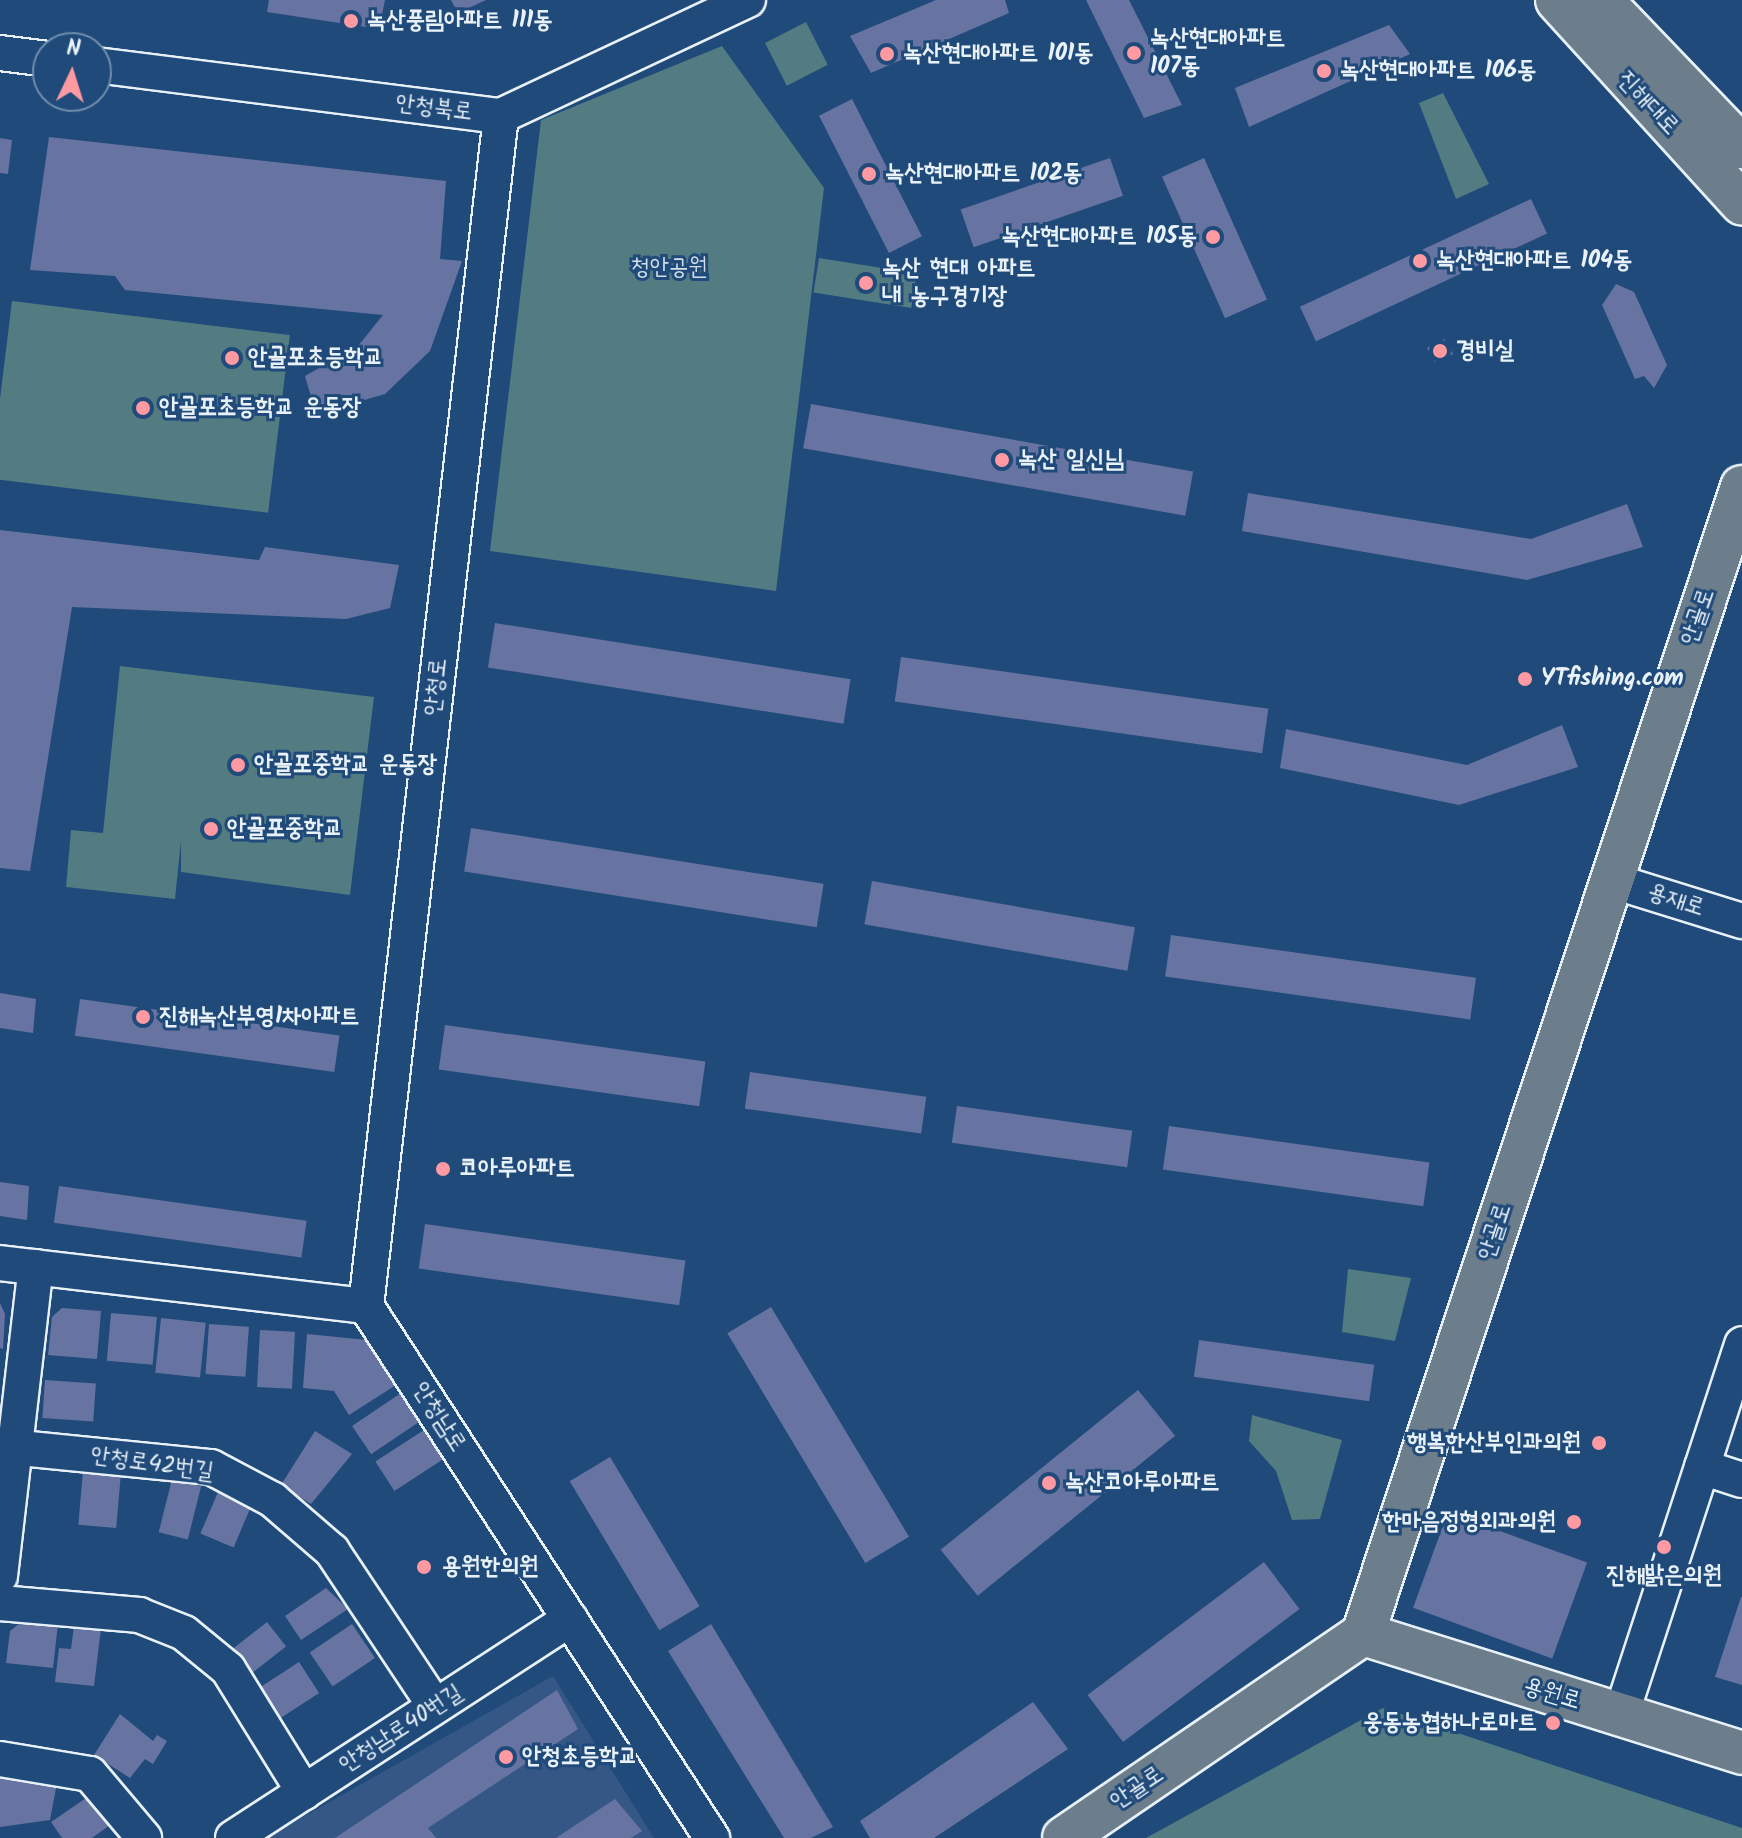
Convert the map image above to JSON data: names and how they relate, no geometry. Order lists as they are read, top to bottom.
{
  "streets": {
    "main road": ["진해대로", "안골로", "용원로"],
    "street": [
      "안청북로",
      "안청로",
      "용재로",
      "안청남로",
      "안청로42번길",
      "안청남로40번길"
    ]
  },
  "crossings": [
    ["안청북로", "안청로"],
    ["안골로", "용재로"],
    ["안골로", "용원로"],
    ["안청로", "안청남로"],
    ["안청남로", "안청남로40번길"],
    ["안청로42번길", "안청남로40번길"]
  ],
  "parks": ["청안공원"],
  "places": [
    "녹산풍림아파트 111동",
    "녹산현대아파트 107동",
    "녹산현대아파트 101동",
    "녹산현대아파트 106동",
    "녹산현대아파트 102동",
    "녹산현대아파트 105동",
    "녹산현대아파트 104동",
    "녹산 현대 아파트 내 농구경기장",
    "경비실",
    "안골포초등학교",
    "안골포초등학교 운동장",
    "녹산 일신님",
    "YTfishing.com",
    "안골포중학교 운동장",
    "안골포중학교",
    "진해녹산부영1차아파트",
    "코아루아파트",
    "행복한산부인과의원",
    "녹산코아루아파트",
    "한마음정형외과의원",
    "진해밝은의원",
    "용원한의원",
    "웅동농협하나로마트",
    "안청초등학교"
  ],
  "north": "top"
}
